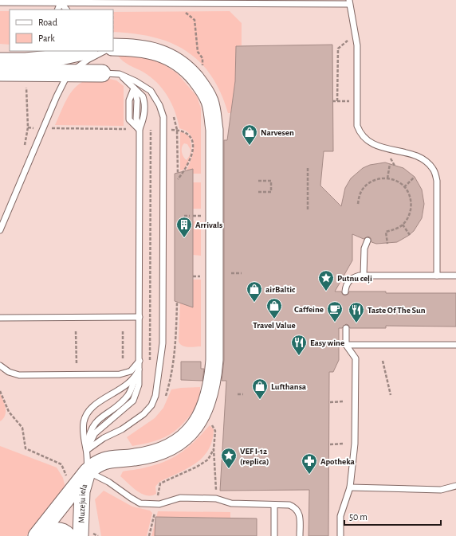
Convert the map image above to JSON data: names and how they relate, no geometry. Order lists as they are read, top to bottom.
{
  "streets": {
    "street": ["Muzeju iela"]
  },
  "places": {
    "shop": [
      "Narvesen",
      "airBaltic",
      "Travel Value",
      "Lufthansa"
    ],
    "building": ["Arrivals"],
    "place": ["Putnu ceļi", "VEF I-12 (replica)"],
    "cafe": ["Caffeine"],
    "restaurant": ["Taste Of The Sun", "Easy wine"],
    "pharmacy": ["Apotheka"]
  },
  "legend": ["Road", "Park"],
  "scale_bar": "50 m"
}
